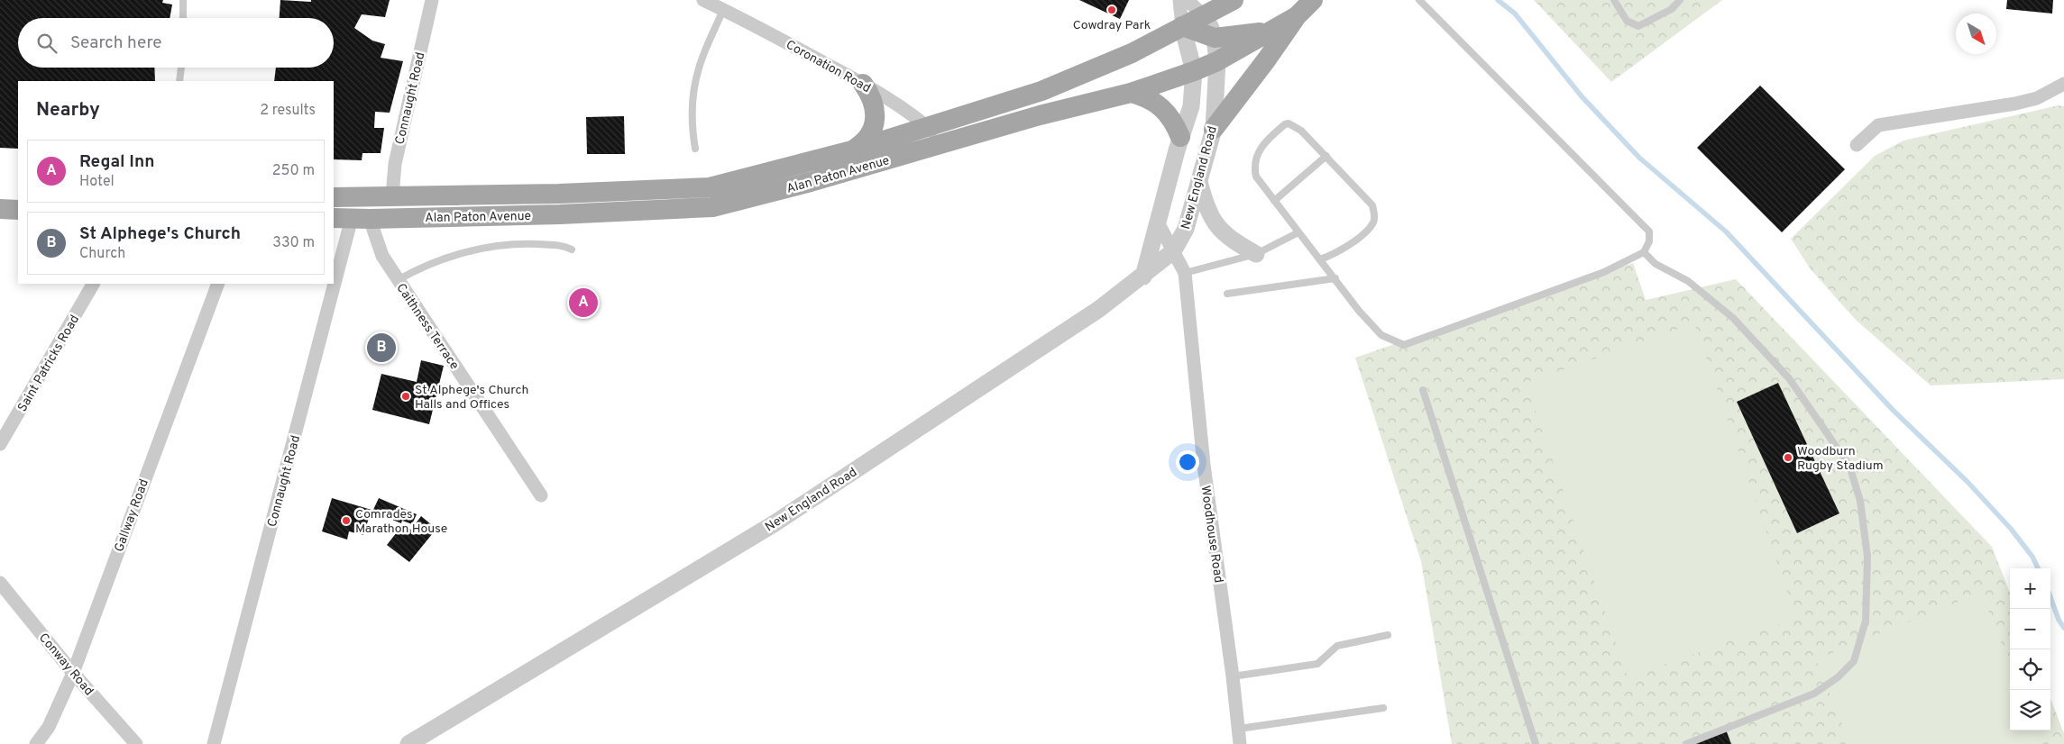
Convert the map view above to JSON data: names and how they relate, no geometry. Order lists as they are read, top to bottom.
{
  "streets": {
    "main road": ["Alan Paton Avenue"],
    "street": [
      "Coronation Road",
      "Connaught Road",
      "New England Road",
      "Caithness Terrace",
      "Saint Patricks Road",
      "Gallway Road",
      "Woodhouse Road",
      "Conway Road"
    ]
  },
  "crossings": [
    ["Coronation Road", "Alan Paton Avenue"],
    ["Connaught Road", "Alan Paton Avenue"],
    ["Connaught Road", "Caithness Terrace"],
    ["Alan Paton Avenue", "New England Road"],
    ["Alan Paton Avenue", "Caithness Terrace"],
    ["New England Road", "Woodhouse Road"],
    ["Gallway Road", "Conway Road"]
  ],
  "places": [
    "Cowdray Park",
    "St Alphege's Church Halls and Offices",
    "Woodburn Rugby Stadium",
    "Comrades Marathon House"
  ],
  "north": "bottom right",
  "page": {
    "search": "Search here",
    "heading": ["Nearby", "2 results"],
    "list": [
      {
        "mark": "A",
        "name": "Regal Inn",
        "note": "Hotel",
        "value": "250 m"
      },
      {
        "mark": "B",
        "name": "St Alphege's Church",
        "note": "Church",
        "value": "330 m"
      }
    ],
    "pins": ["A", "B"],
    "map_buttons": ["+", "−"]
  }
}
